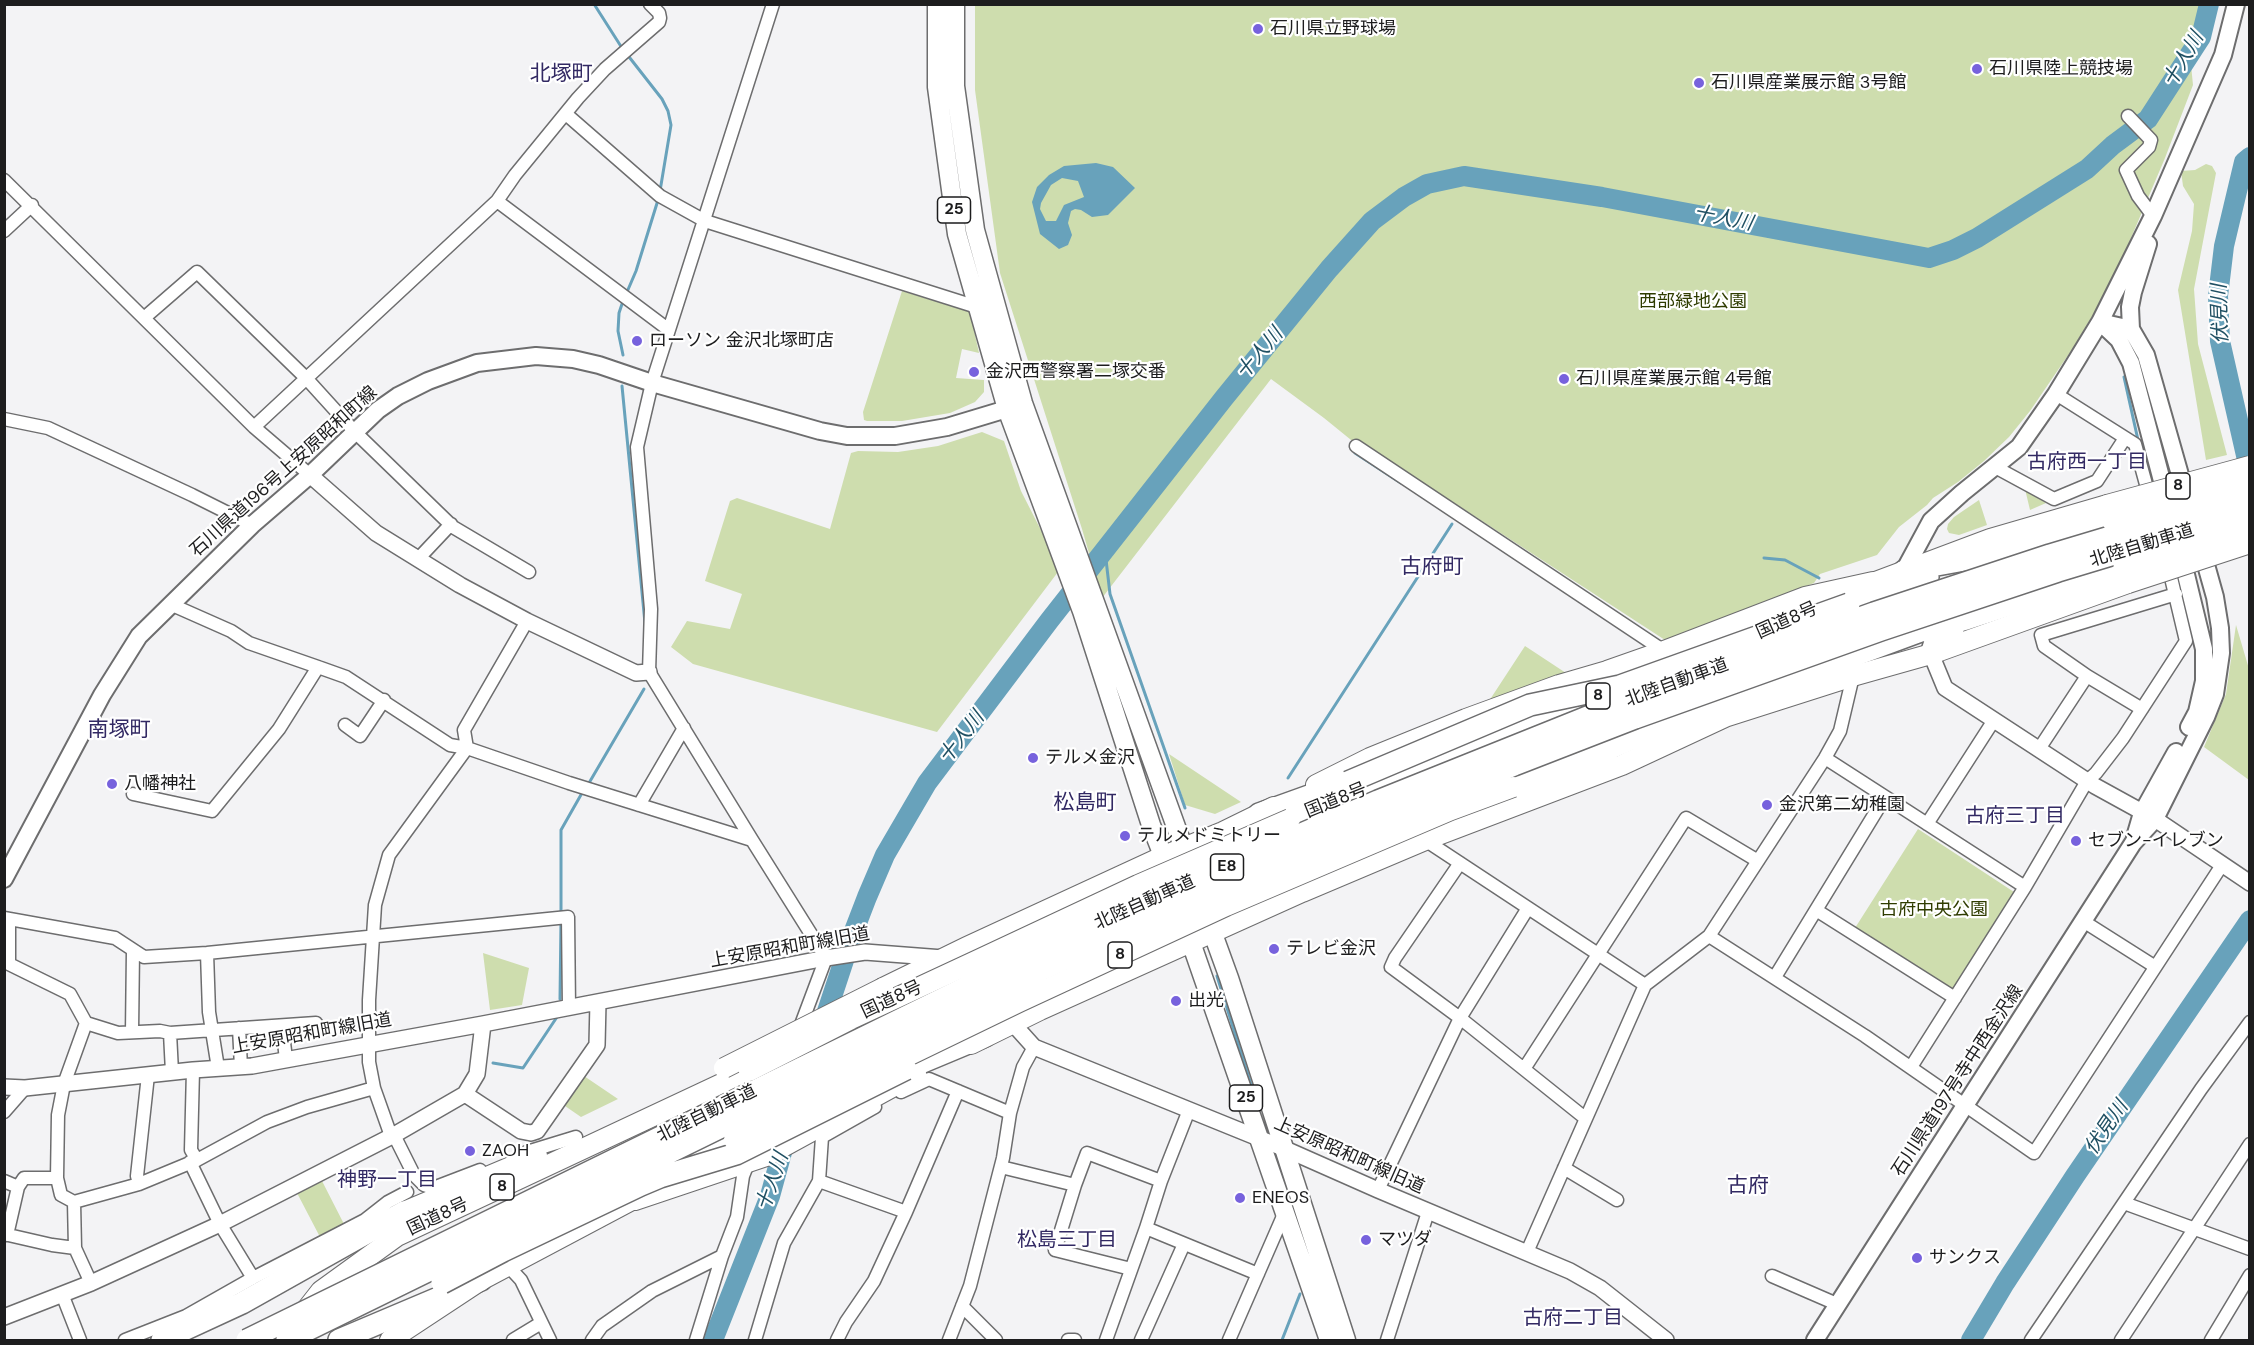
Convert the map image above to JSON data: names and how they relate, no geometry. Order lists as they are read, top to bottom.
{
  "streets": {
    "highway": [
      "8",
      "北陸自動車道",
      "国道8号",
      "E8"
    ],
    "main road": ["25", "石川県道196号上安原昭和町線", "石川県道197号寺中西金沢線"],
    "street": ["上安原昭和町線旧道"]
  },
  "crossings": [
    ["25", "石川県道196号上安原昭和町線"],
    ["25", "8"],
    ["25", "上安原昭和町線旧道"],
    ["8", "上安原昭和町線旧道"],
    ["北陸自動車道", "国道8号"]
  ],
  "districts": [
    "北塚町",
    "古府西一丁目",
    "古府町",
    "南塚町",
    "松島町",
    "古府三丁目",
    "神野一丁目",
    "古府",
    "松島三丁目",
    "古府二丁目"
  ],
  "water": ["十人川", "伏見川"],
  "parks": ["西部緑地公園", "古府中央公園"],
  "places": [
    "石川県立野球場",
    "石川県陸上競技場",
    "石川県産業展示館 3号館",
    "ローソン 金沢北塚町店",
    "金沢西警察署二塚交番",
    "石川県産業展示館 4号館",
    "テルメ金沢",
    "八幡神社",
    "金沢第二幼稚園",
    "テルメドミトリー",
    "セブン-イレブン",
    "テレビ金沢",
    "出光",
    "ZAOH",
    "ENEOS",
    "マツダ",
    "サンクス"
  ]
}
